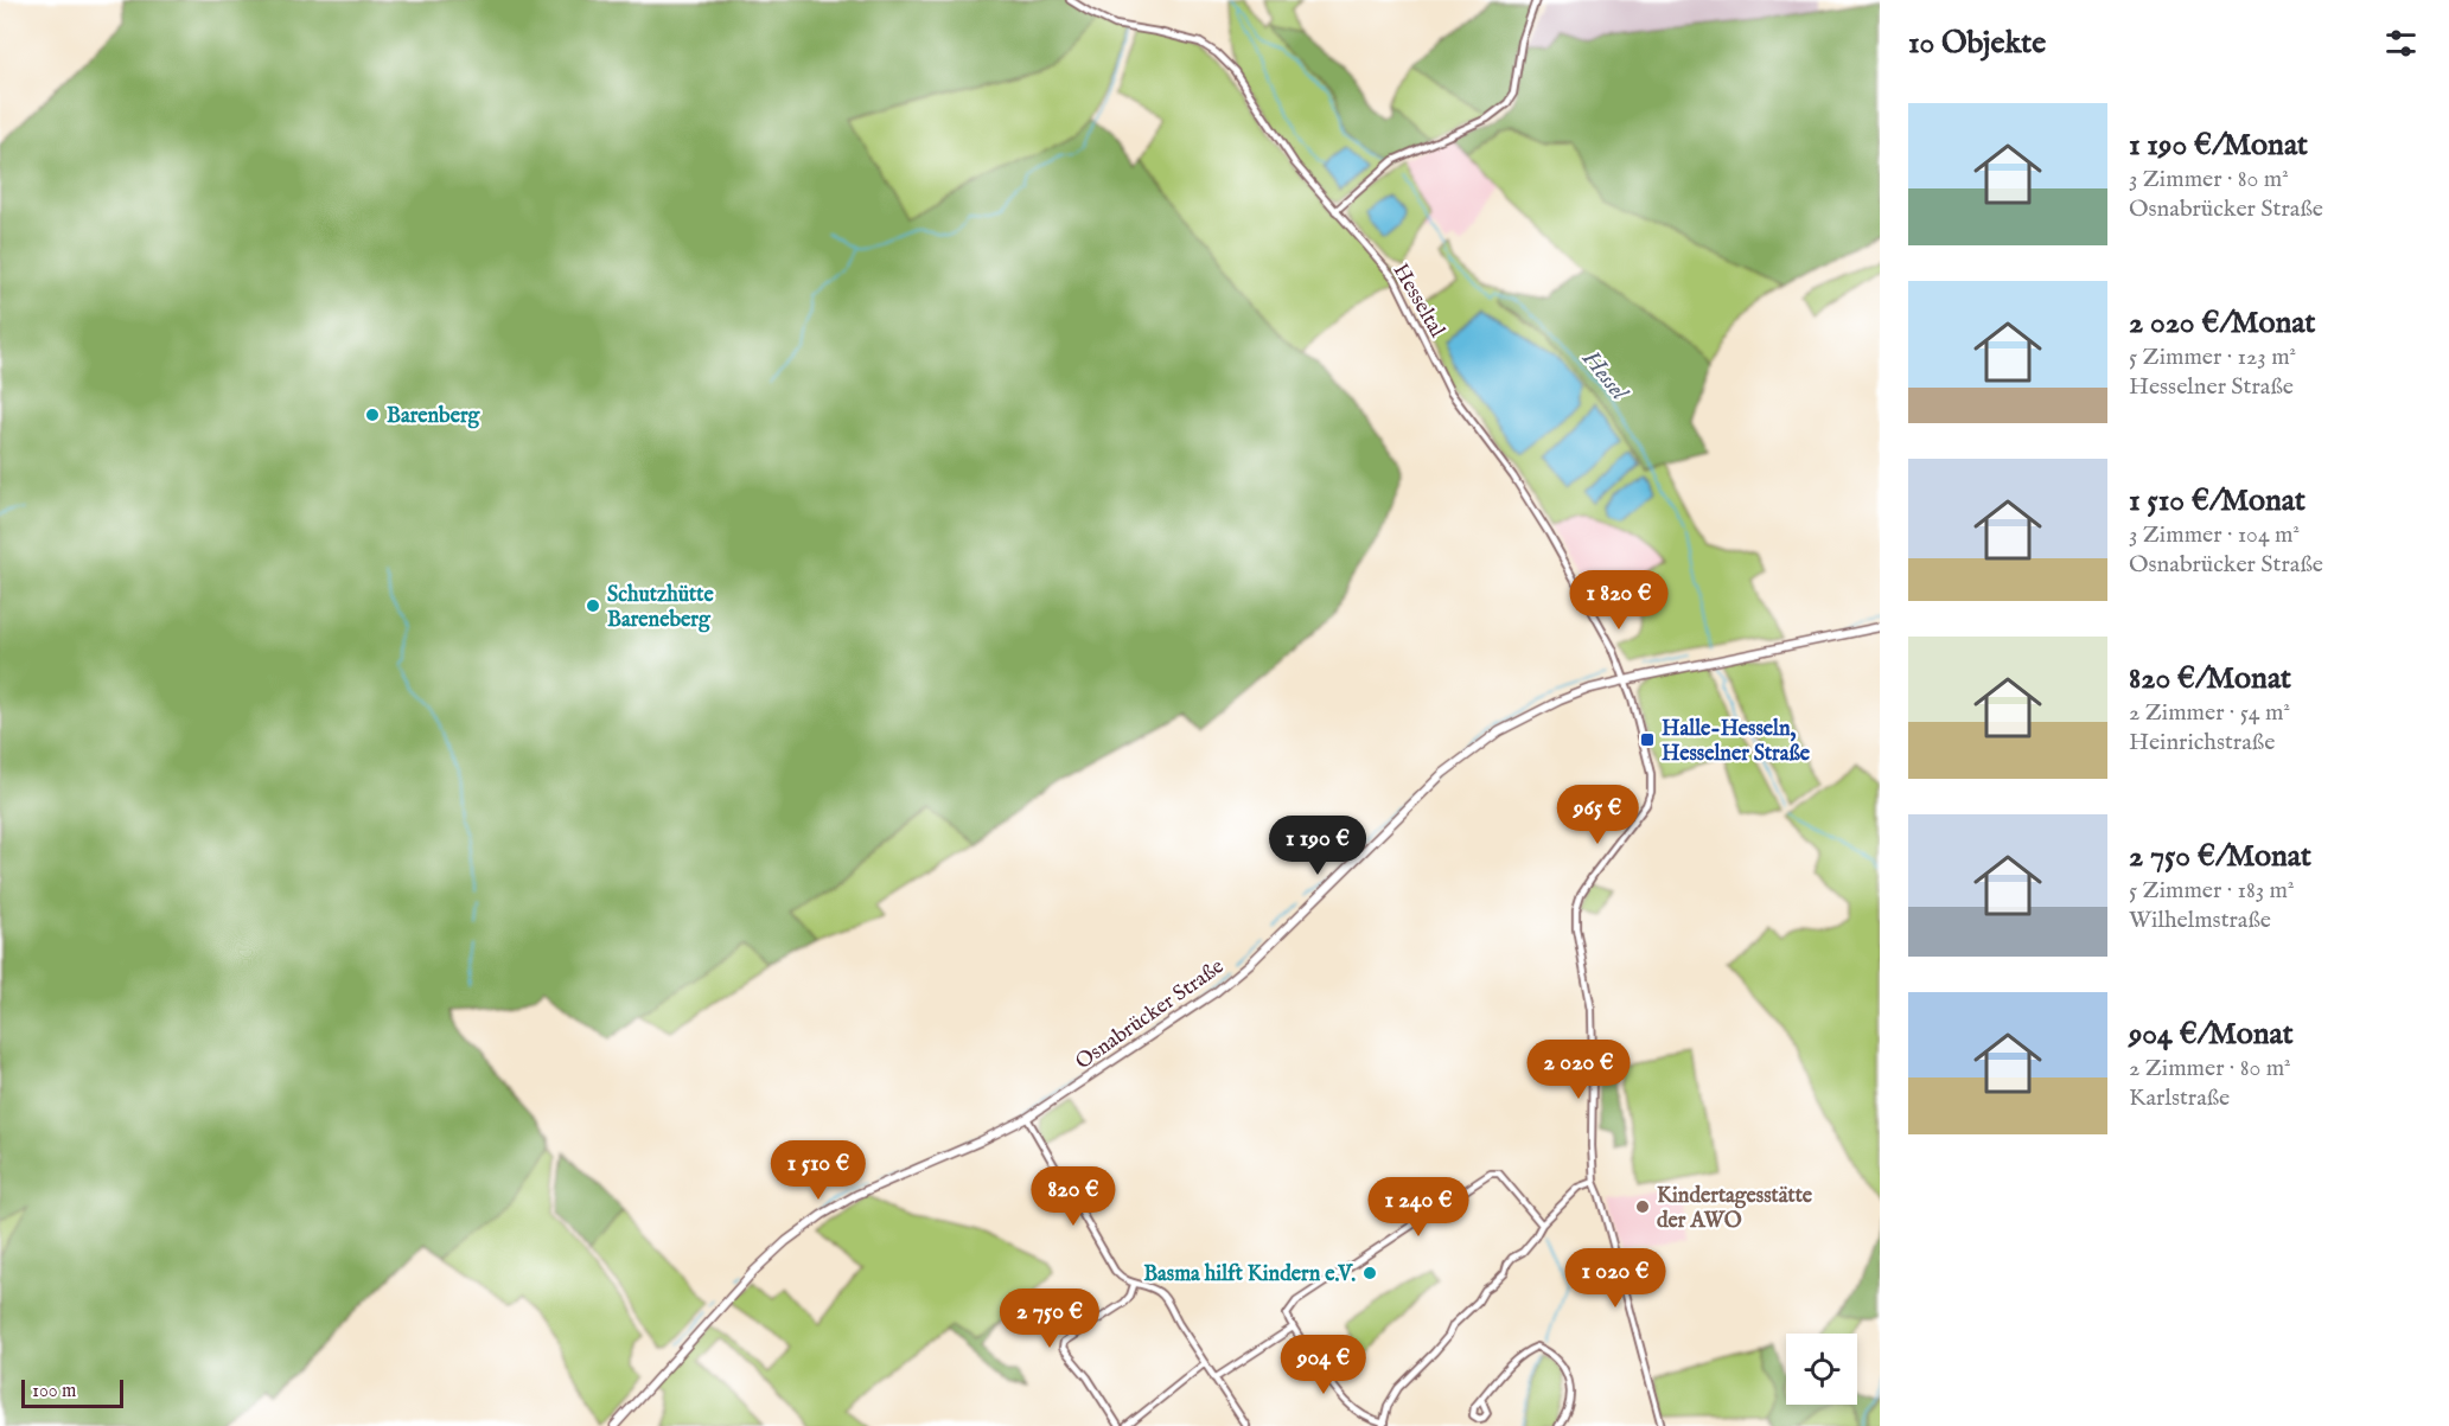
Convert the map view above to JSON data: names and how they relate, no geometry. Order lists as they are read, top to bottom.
{
  "streets": {
    "main road": ["Osnabrücker Straße"],
    "street": ["Hesseltal"]
  },
  "crossings": [
    ["Hesseltal", "Osnabrücker Straße"]
  ],
  "water": ["Hessel"],
  "places": {
    "other": [
      "Barenberg",
      "Schutzhütte Bareneberg",
      "Kindertagesstätte der AWO",
      "Basma hilft Kindern e.V."
    ],
    "transit": ["Halle-Hesseln, Hesselner Straße"]
  },
  "scale_bar": "100 m",
  "page": {
    "heading": "10 Objekte",
    "list": [
      {
        "name": "1 190 €/Monat",
        "note": "3 Zimmer · 80 m² · Osnabrücker Straße"
      },
      {
        "name": "2 020 €/Monat",
        "note": "5 Zimmer · 123 m² · Hesselner Straße"
      },
      {
        "name": "1 510 €/Monat",
        "note": "3 Zimmer · 104 m² · Osnabrücker Straße"
      },
      {
        "name": "820 €/Monat",
        "note": "2 Zimmer · 54 m² · Heinrichstraße"
      },
      {
        "name": "2 750 €/Monat",
        "note": "5 Zimmer · 183 m² · Wilhelmstraße"
      },
      {
        "name": "904 €/Monat",
        "note": "2 Zimmer · 80 m² · Karlstraße"
      }
    ],
    "price": [
      "1 820 €",
      "965 €",
      "1 190 €",
      "2 020 €",
      "1 510 €",
      "820 €",
      "1 240 €",
      "1 020 €",
      "2 750 €",
      "904 €"
    ],
    "scale": "100 m"
  }
}
